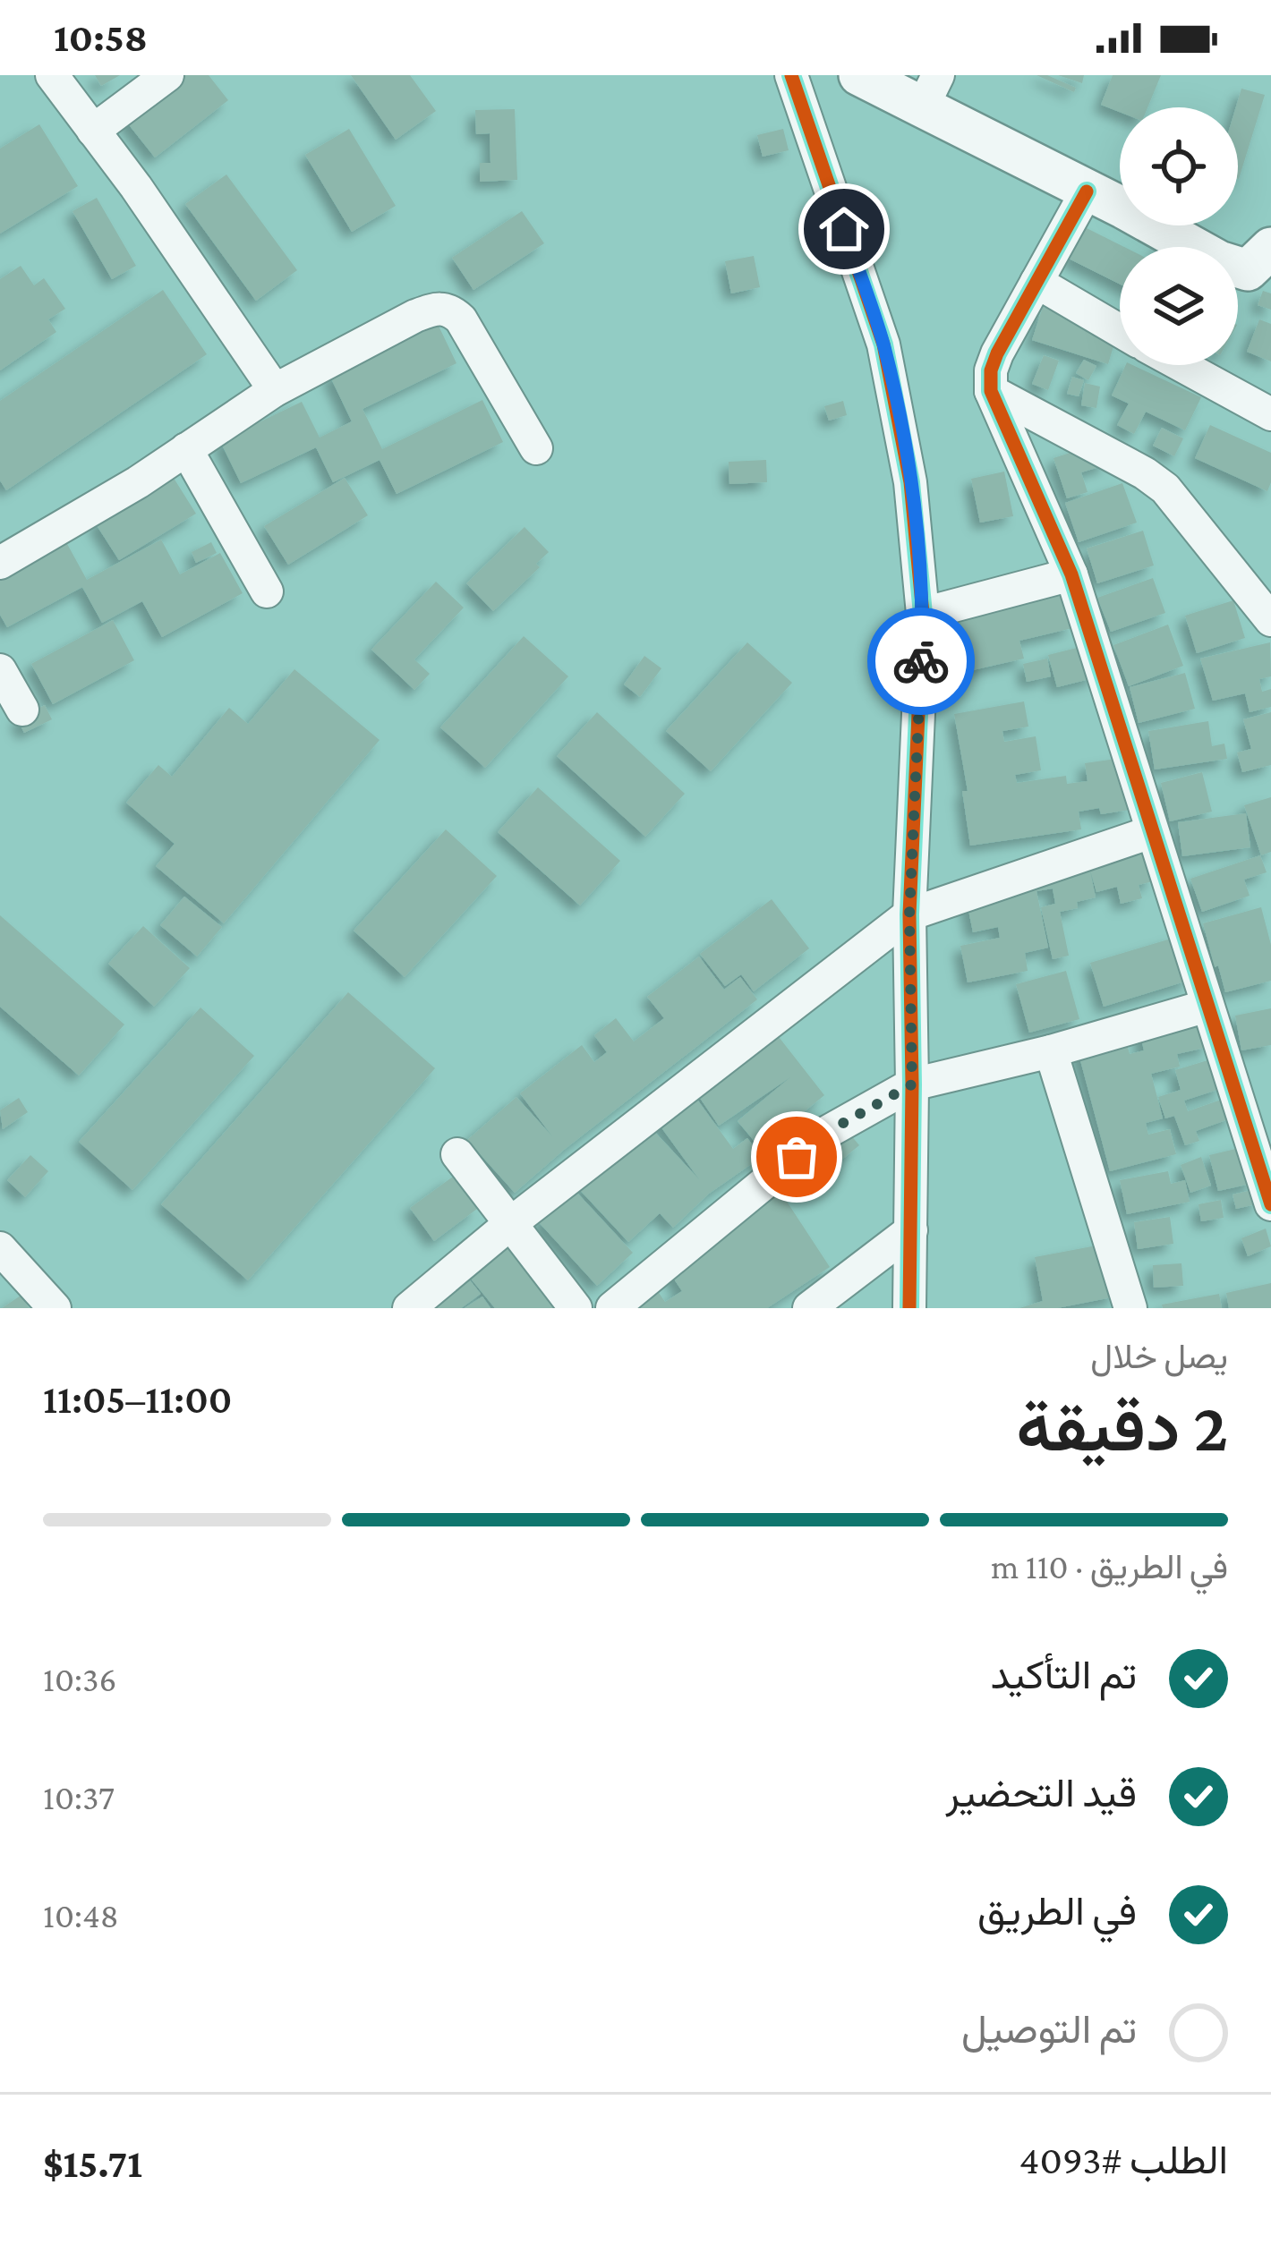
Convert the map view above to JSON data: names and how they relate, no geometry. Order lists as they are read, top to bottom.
{
  "page": {
    "status": "10:58",
    "heading": ["2 دقيقة", "يصل خلال", "11:00–11:05"],
    "panel": ["الطلب #4093", "$15.71"],
    "bar": "في الطريق · 110 m",
    "list": [
      ["تم التأكيد", "10:36"],
      ["قيد التحضير", "10:37"],
      ["في الطريق", "10:48"],
      "تم التوصيل"
    ]
  }
}
